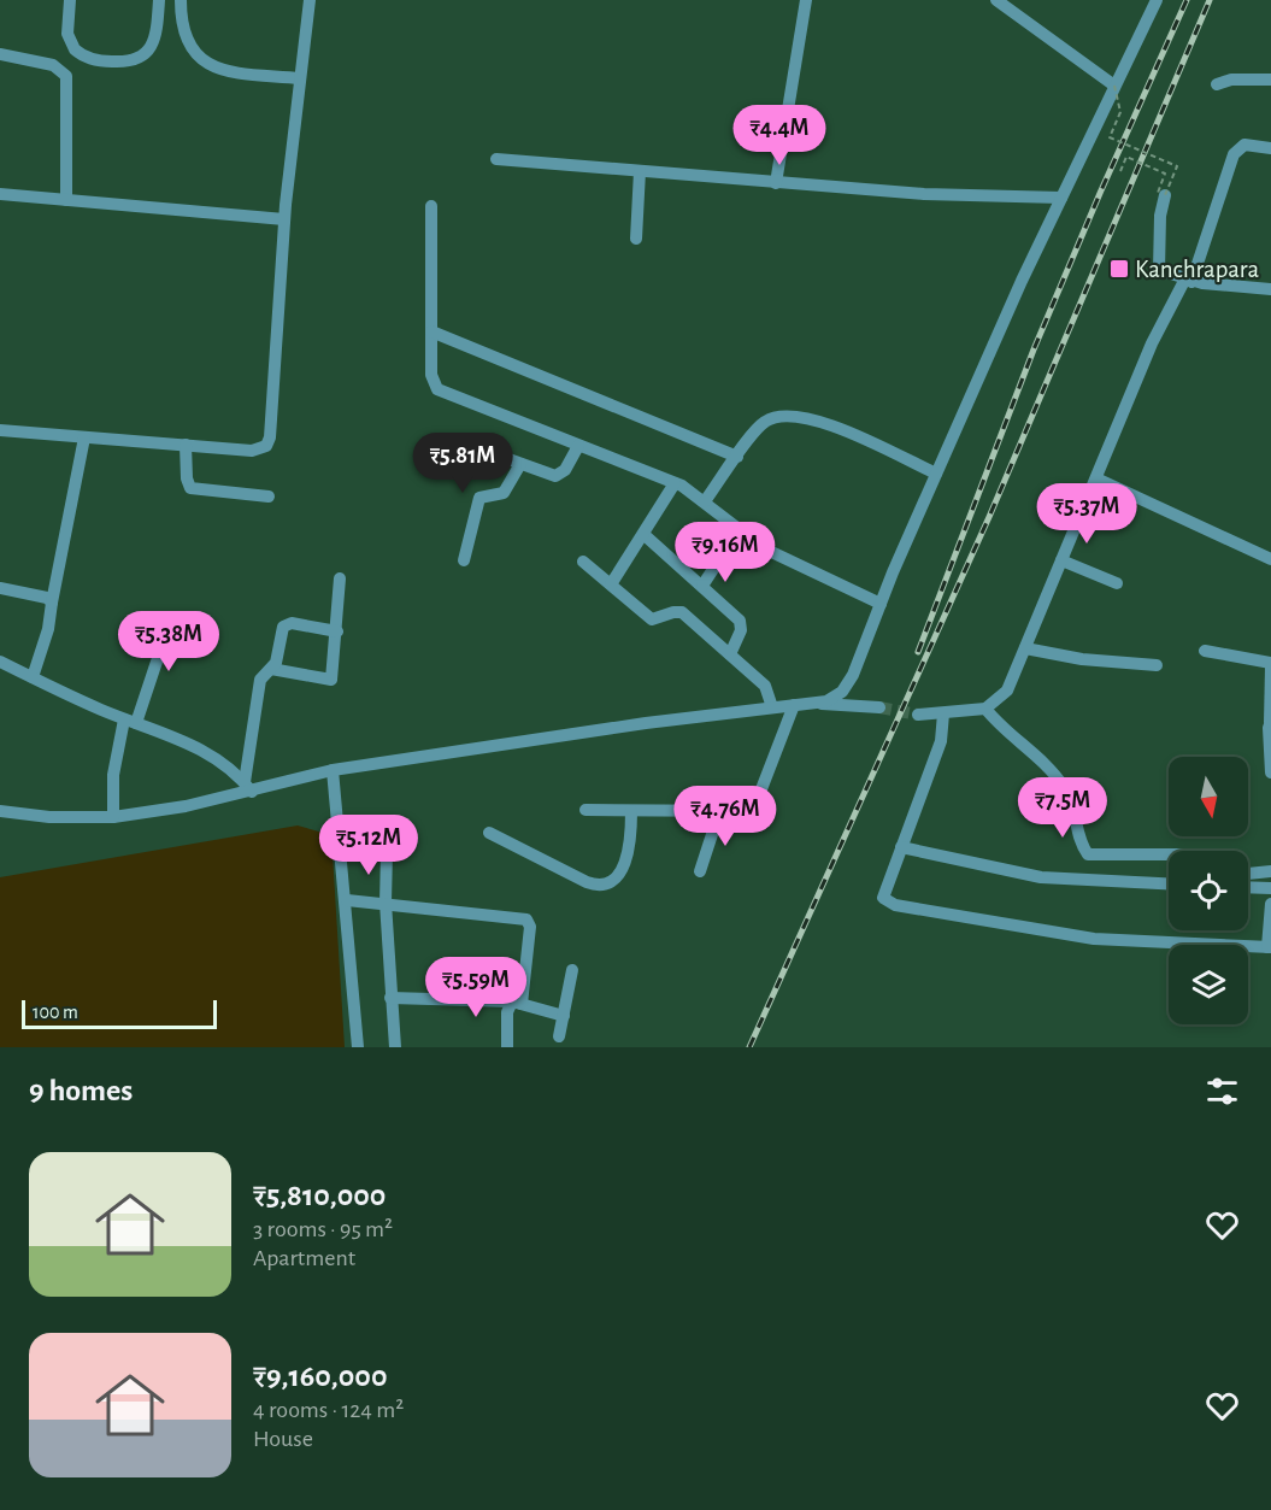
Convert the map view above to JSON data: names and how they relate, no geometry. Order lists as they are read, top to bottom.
{
  "places": {
    "transit": ["Kanchrapara"]
  },
  "scale_bar": "100 m",
  "north": "bottom",
  "page": {
    "price": [
      "₹4.4M",
      "₹5.81M",
      "₹5.37M",
      "₹9.16M",
      "₹5.38M",
      "₹7.5M",
      "₹4.76M",
      "₹5.12M",
      "₹5.59M"
    ],
    "scale": "100 m",
    "heading": "9 homes",
    "list": [
      {
        "name": "₹5,810,000",
        "note": "3 rooms · 95 m² · Apartment"
      },
      {
        "name": "₹9,160,000",
        "note": "4 rooms · 124 m² · House"
      }
    ]
  }
}
